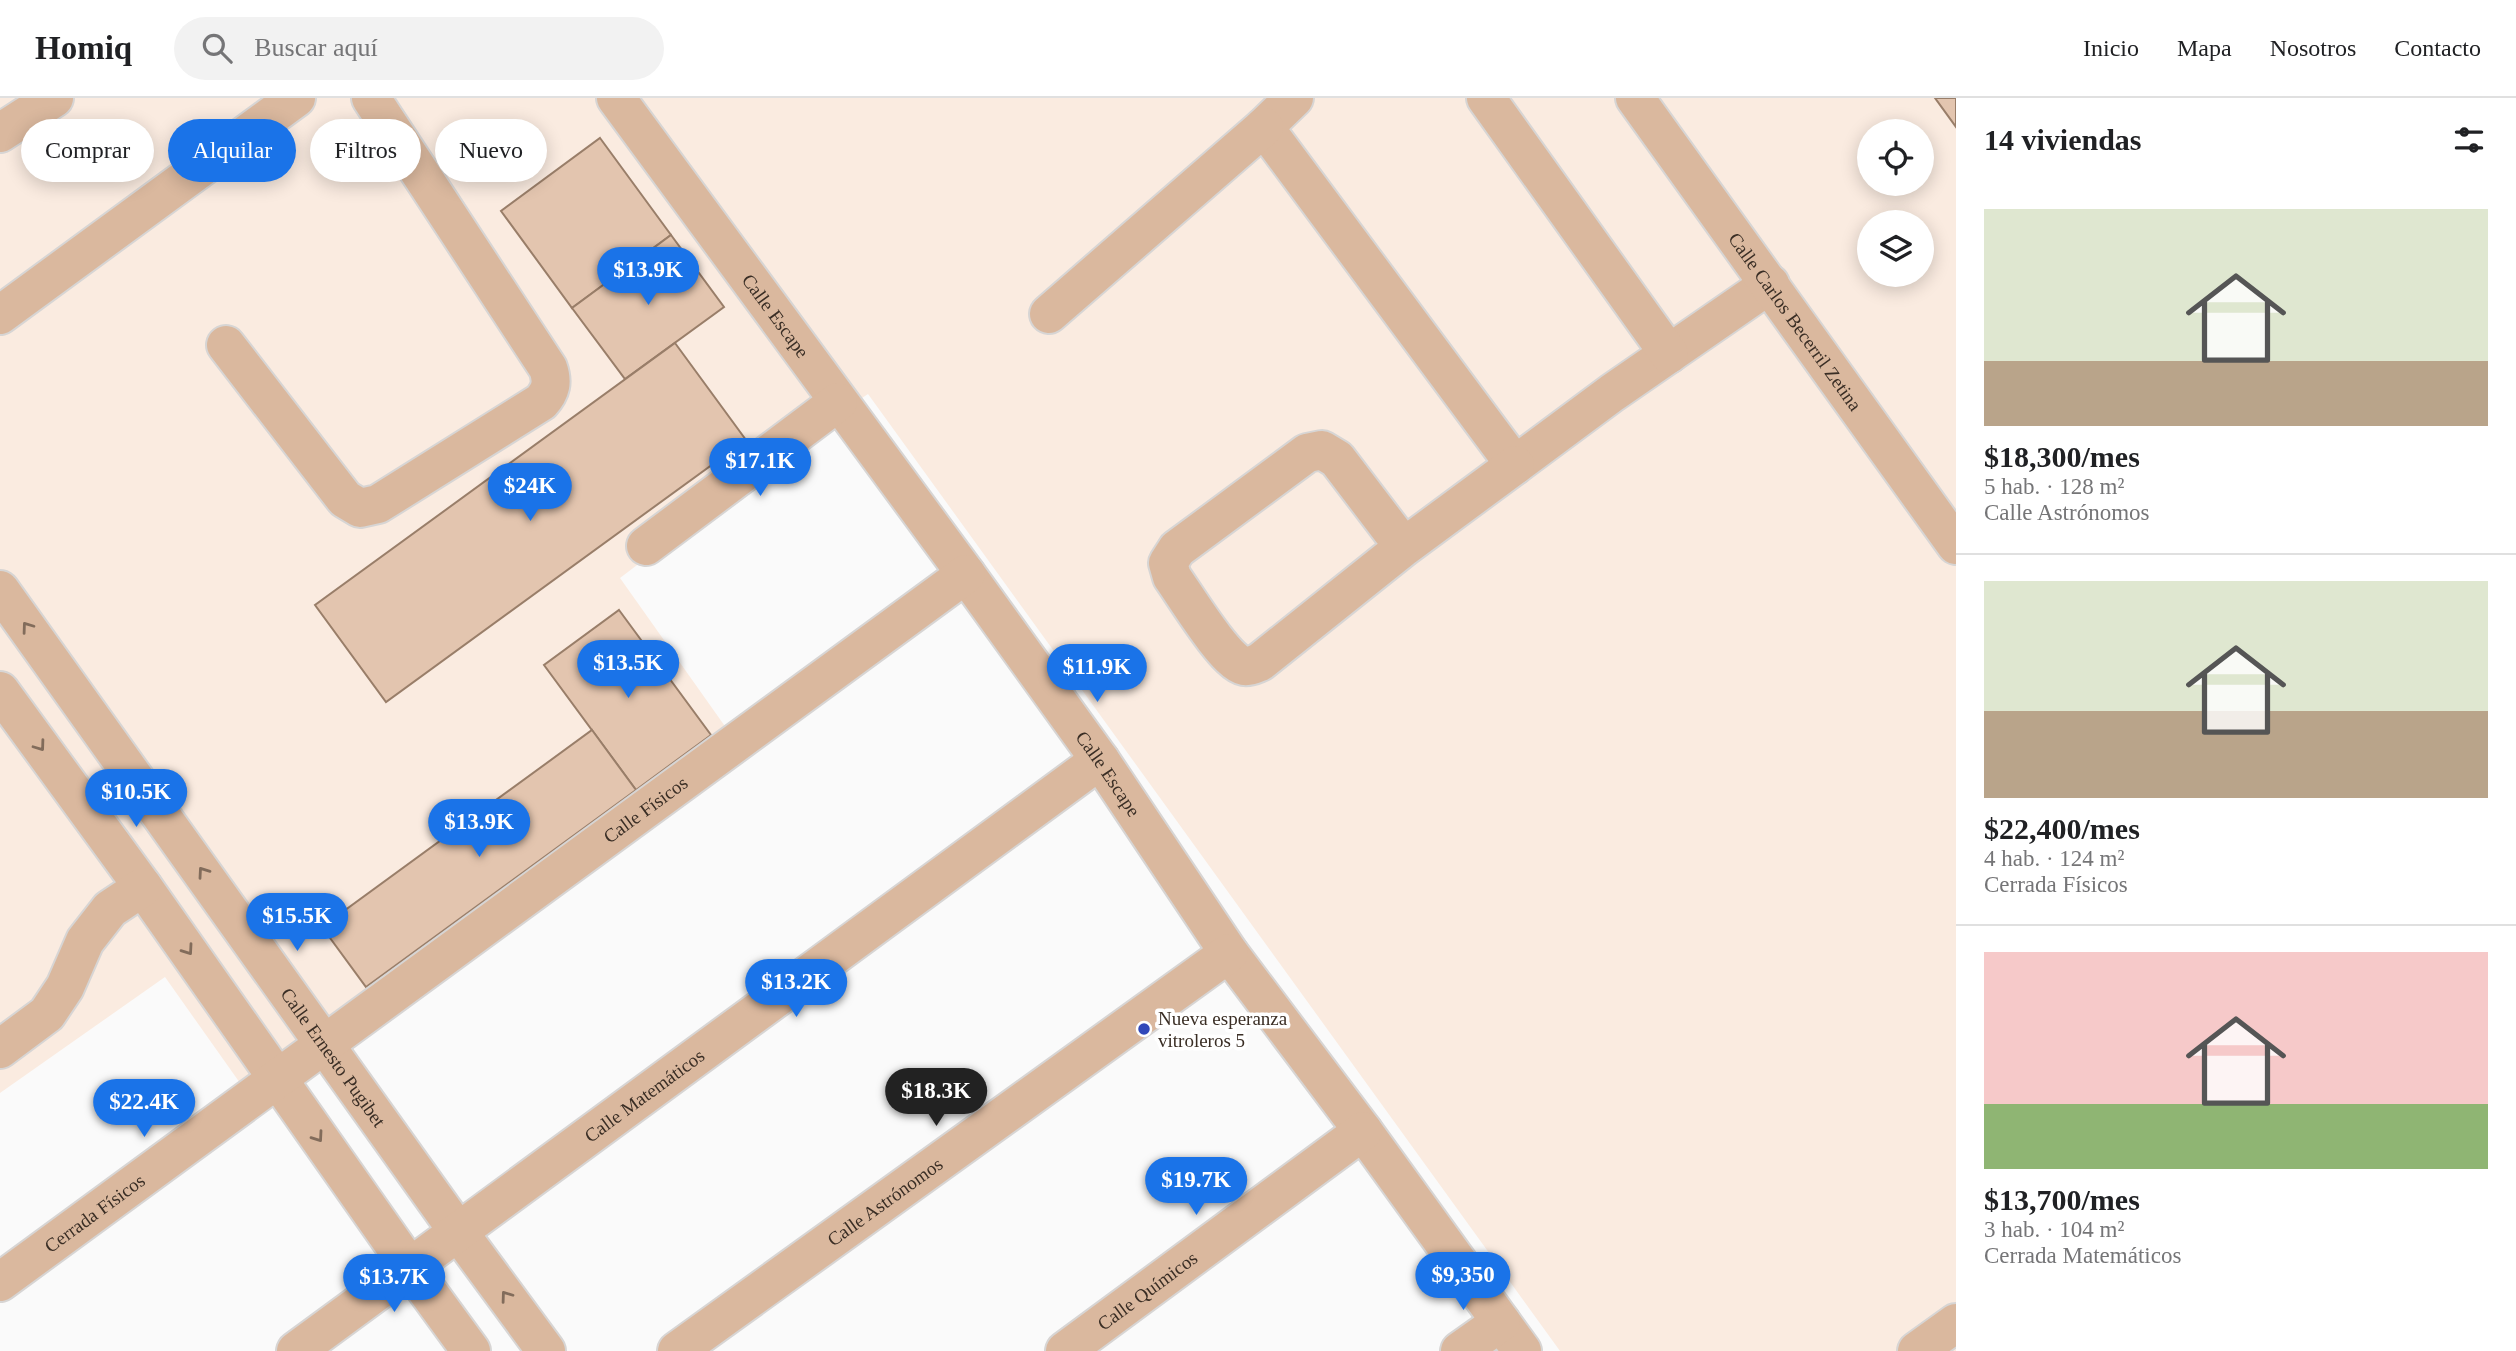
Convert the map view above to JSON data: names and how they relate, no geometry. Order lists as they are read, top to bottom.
{
  "streets": {
    "street": [
      "Calle Escape",
      "Calle Carlos Becerril Zetina",
      "Calle Físicos",
      "Calle Ernesto Pugibet",
      "Calle Matemáticos",
      "Calle Astrónomos",
      "Cerrada Físicos",
      "Calle Químicos"
    ]
  },
  "crossings": [
    ["Calle Escape", "Calle Físicos"],
    ["Calle Escape", "Calle Matemáticos"],
    ["Calle Escape", "Calle Astrónomos"],
    ["Calle Escape", "Calle Químicos"],
    ["Calle Físicos", "Calle Ernesto Pugibet"],
    ["Calle Físicos", "Cerrada Físicos"],
    ["Calle Ernesto Pugibet", "Calle Matemáticos"],
    ["Calle Ernesto Pugibet", "Cerrada Físicos"]
  ],
  "places": ["Nueva esperanza vitroleros 5"],
  "page": {
    "header": "Homiq",
    "search": "Buscar aquí",
    "nav": [
      "Inicio",
      "Mapa",
      "Nosotros",
      "Contacto"
    ],
    "heading": "14 viviendas",
    "chip": [
      "Comprar",
      "Alquilar",
      "Filtros",
      "Nuevo"
    ],
    "list": [
      {
        "name": "$18,300/mes",
        "note": "5 hab. · 128 m² · Calle Astrónomos"
      },
      {
        "name": "$22,400/mes",
        "note": "4 hab. · 124 m² · Cerrada Físicos"
      },
      {
        "name": "$13,700/mes",
        "note": "3 hab. · 104 m² · Cerrada Matemáticos"
      }
    ],
    "price": [
      "$13.9K",
      "$17.1K",
      "$24K",
      "$13.5K",
      "$11.9K",
      "$10.5K",
      "$13.9K",
      "$15.5K",
      "$13.2K",
      "$18.3K",
      "$22.4K",
      "$19.7K",
      "$9,350",
      "$13.7K"
    ]
  }
}
